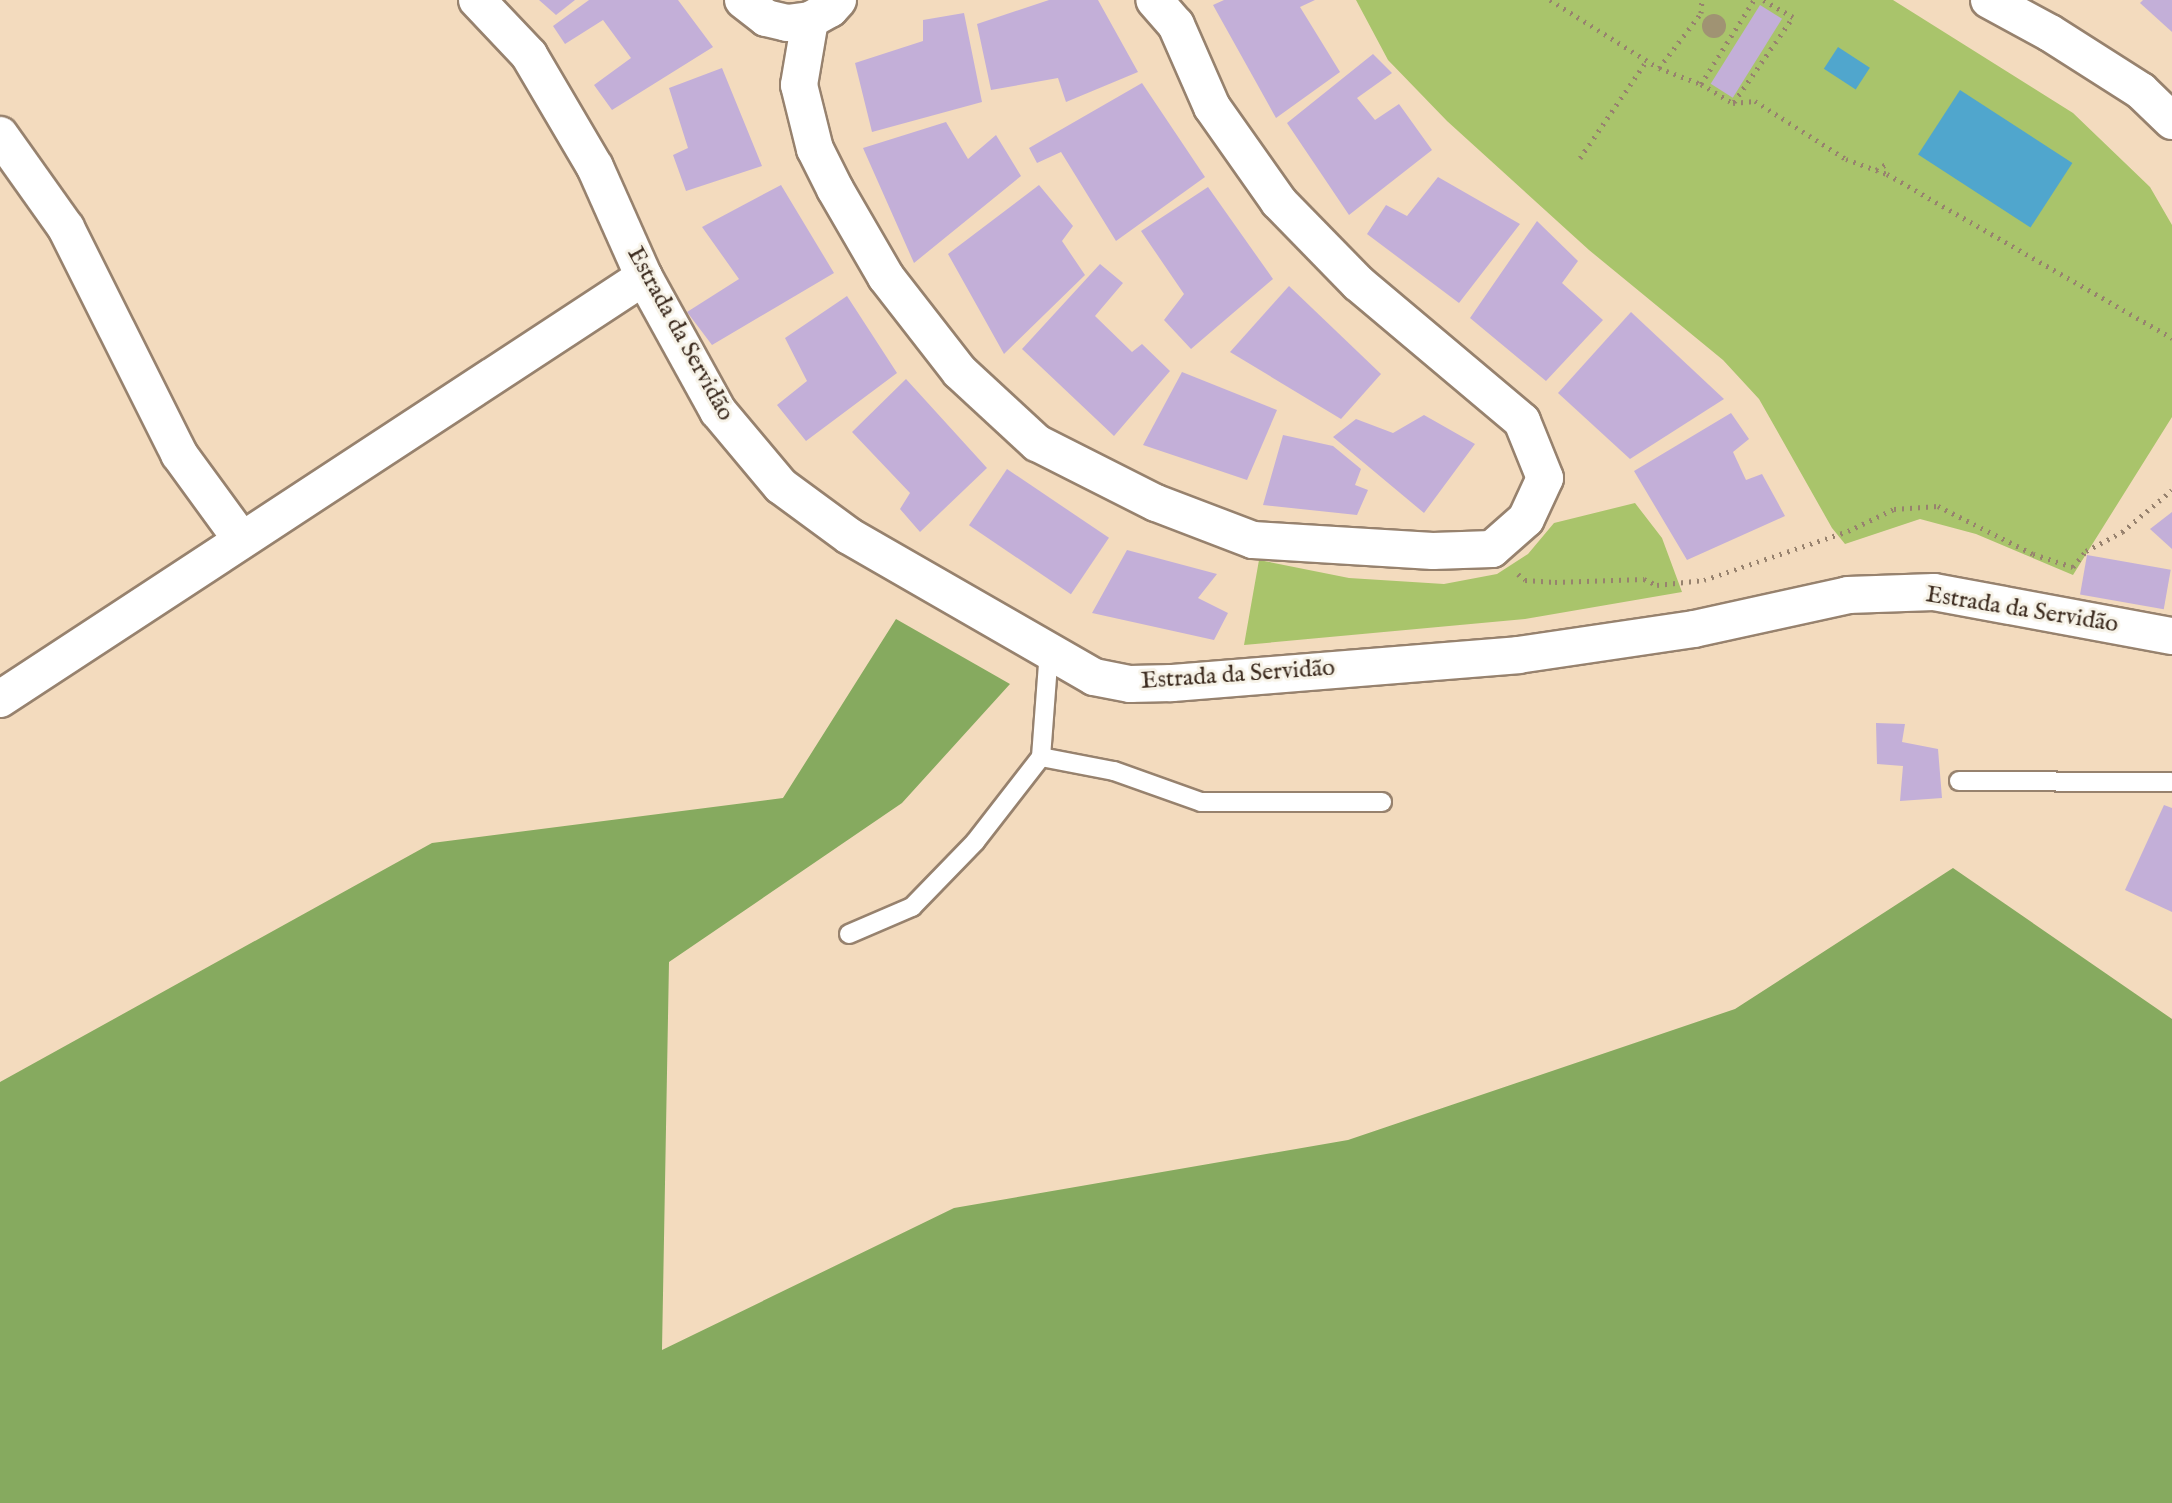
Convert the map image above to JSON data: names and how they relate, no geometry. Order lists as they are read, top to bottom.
{
  "streets": {
    "street": ["Estrada da Servidão"]
  }
}
